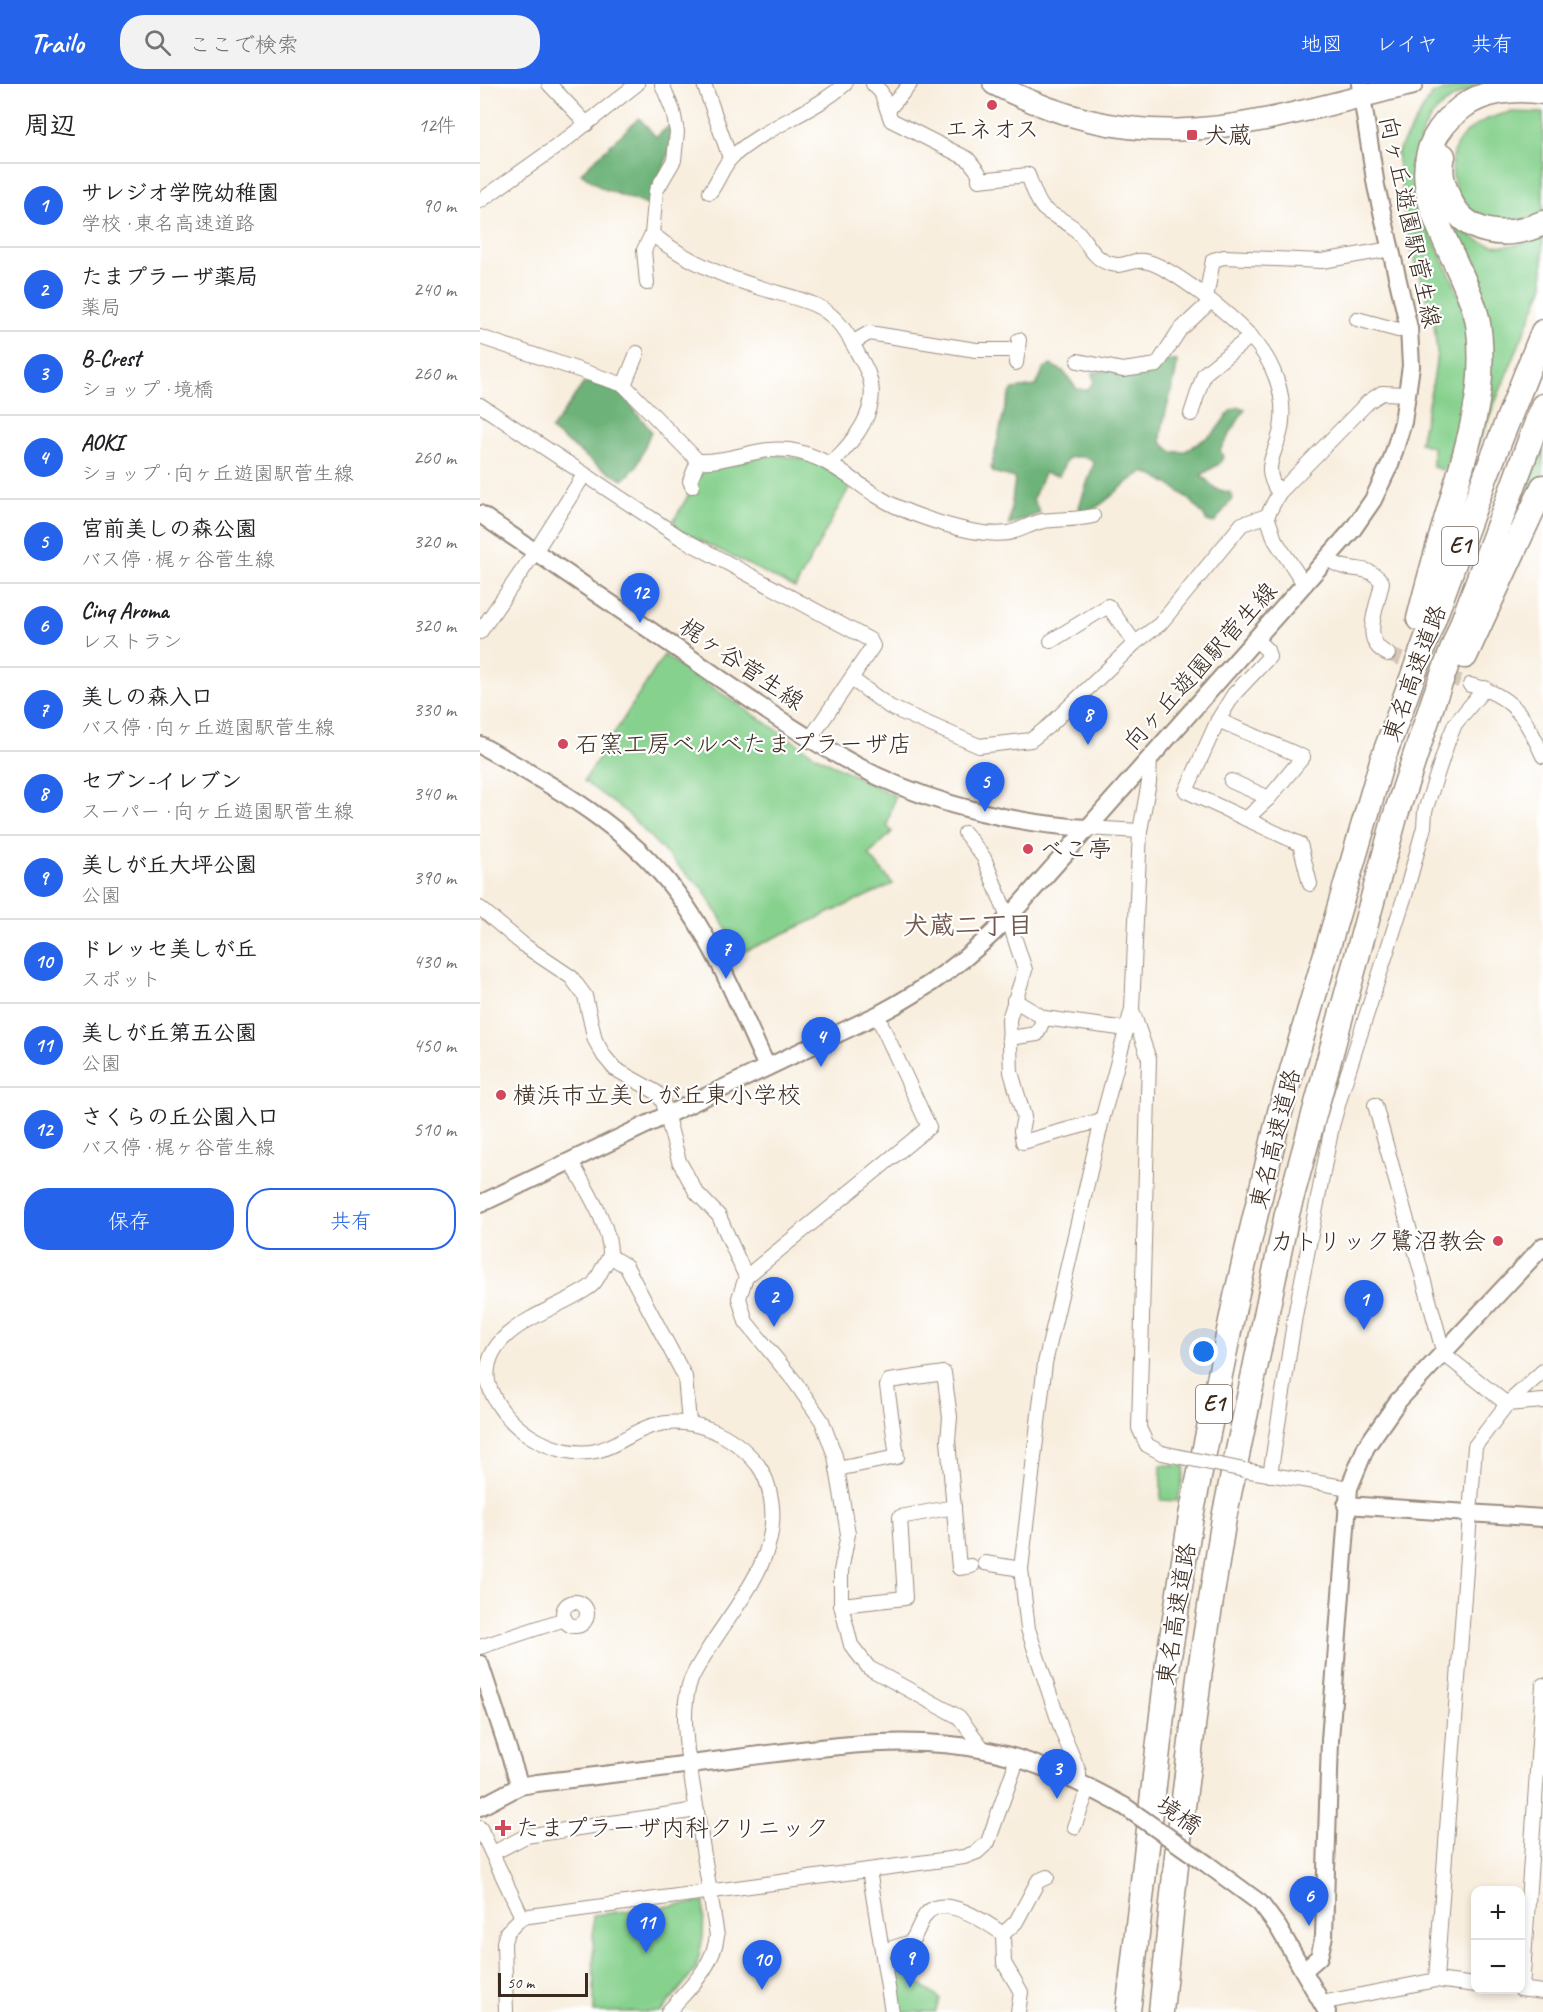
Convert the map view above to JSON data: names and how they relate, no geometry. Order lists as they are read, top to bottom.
{
  "streets": {
    "highway": ["E1", "東名高速道路"],
    "street": ["向ヶ丘遊園駅菅生線", "梶ヶ谷菅生線", "境橋"]
  },
  "crossings": [
    ["向ヶ丘遊園駅菅生線", "梶ヶ谷菅生線"]
  ],
  "districts": ["犬蔵二丁目"],
  "places": {
    "other": [
      "エネオス",
      "石窯工房ベルベたまプラーザ店",
      "べこ亭",
      "横浜市立美しが丘東小学校",
      "カトリック鷺沼教会"
    ],
    "transit": ["犬蔵"],
    "health": ["たまプラーザ内科クリニック"]
  },
  "scale_bar": "50 m",
  "page": {
    "header": "Trailo",
    "search": "ここで検索",
    "nav": ["地図", "レイヤ", "共有"],
    "heading": ["周辺", "12件"],
    "list": [
      {
        "mark": "1",
        "name": "サレジオ学院幼稚園",
        "note": "学校 · 東名高速道路",
        "value": "90 m"
      },
      {
        "mark": "2",
        "name": "たまプラーザ薬局",
        "note": "薬局",
        "value": "240 m"
      },
      {
        "mark": "3",
        "name": "B-Crest",
        "note": "ショップ · 境橋",
        "value": "260 m"
      },
      {
        "mark": "4",
        "name": "AOKI",
        "note": "ショップ · 向ヶ丘遊園駅菅生線",
        "value": "260 m"
      },
      {
        "mark": "5",
        "name": "宮前美しの森公園",
        "note": "バス停 · 梶ヶ谷菅生線",
        "value": "320 m"
      },
      {
        "mark": "6",
        "name": "Cinq Aroma",
        "note": "レストラン",
        "value": "320 m"
      },
      {
        "mark": "7",
        "name": "美しの森入口",
        "note": "バス停 · 向ヶ丘遊園駅菅生線",
        "value": "330 m"
      },
      {
        "mark": "8",
        "name": "セブン-イレブン",
        "note": "スーパー · 向ヶ丘遊園駅菅生線",
        "value": "340 m"
      },
      {
        "mark": "9",
        "name": "美しが丘大坪公園",
        "note": "公園",
        "value": "390 m"
      },
      {
        "mark": "10",
        "name": "ドレッセ美しが丘",
        "note": "スポット",
        "value": "430 m"
      },
      {
        "mark": "11",
        "name": "美しが丘第五公園",
        "note": "公園",
        "value": "450 m"
      },
      {
        "mark": "12",
        "name": "さくらの丘公園入口",
        "note": "バス停 · 梶ヶ谷菅生線",
        "value": "510 m"
      }
    ],
    "pins": [
      "12",
      "8",
      "5",
      "7",
      "4",
      "2",
      "1",
      "3",
      "6",
      "11",
      "9",
      "10"
    ],
    "buttons": ["保存", "共有"],
    "map_buttons": ["+", "−"],
    "scale": "50 m"
  }
}
